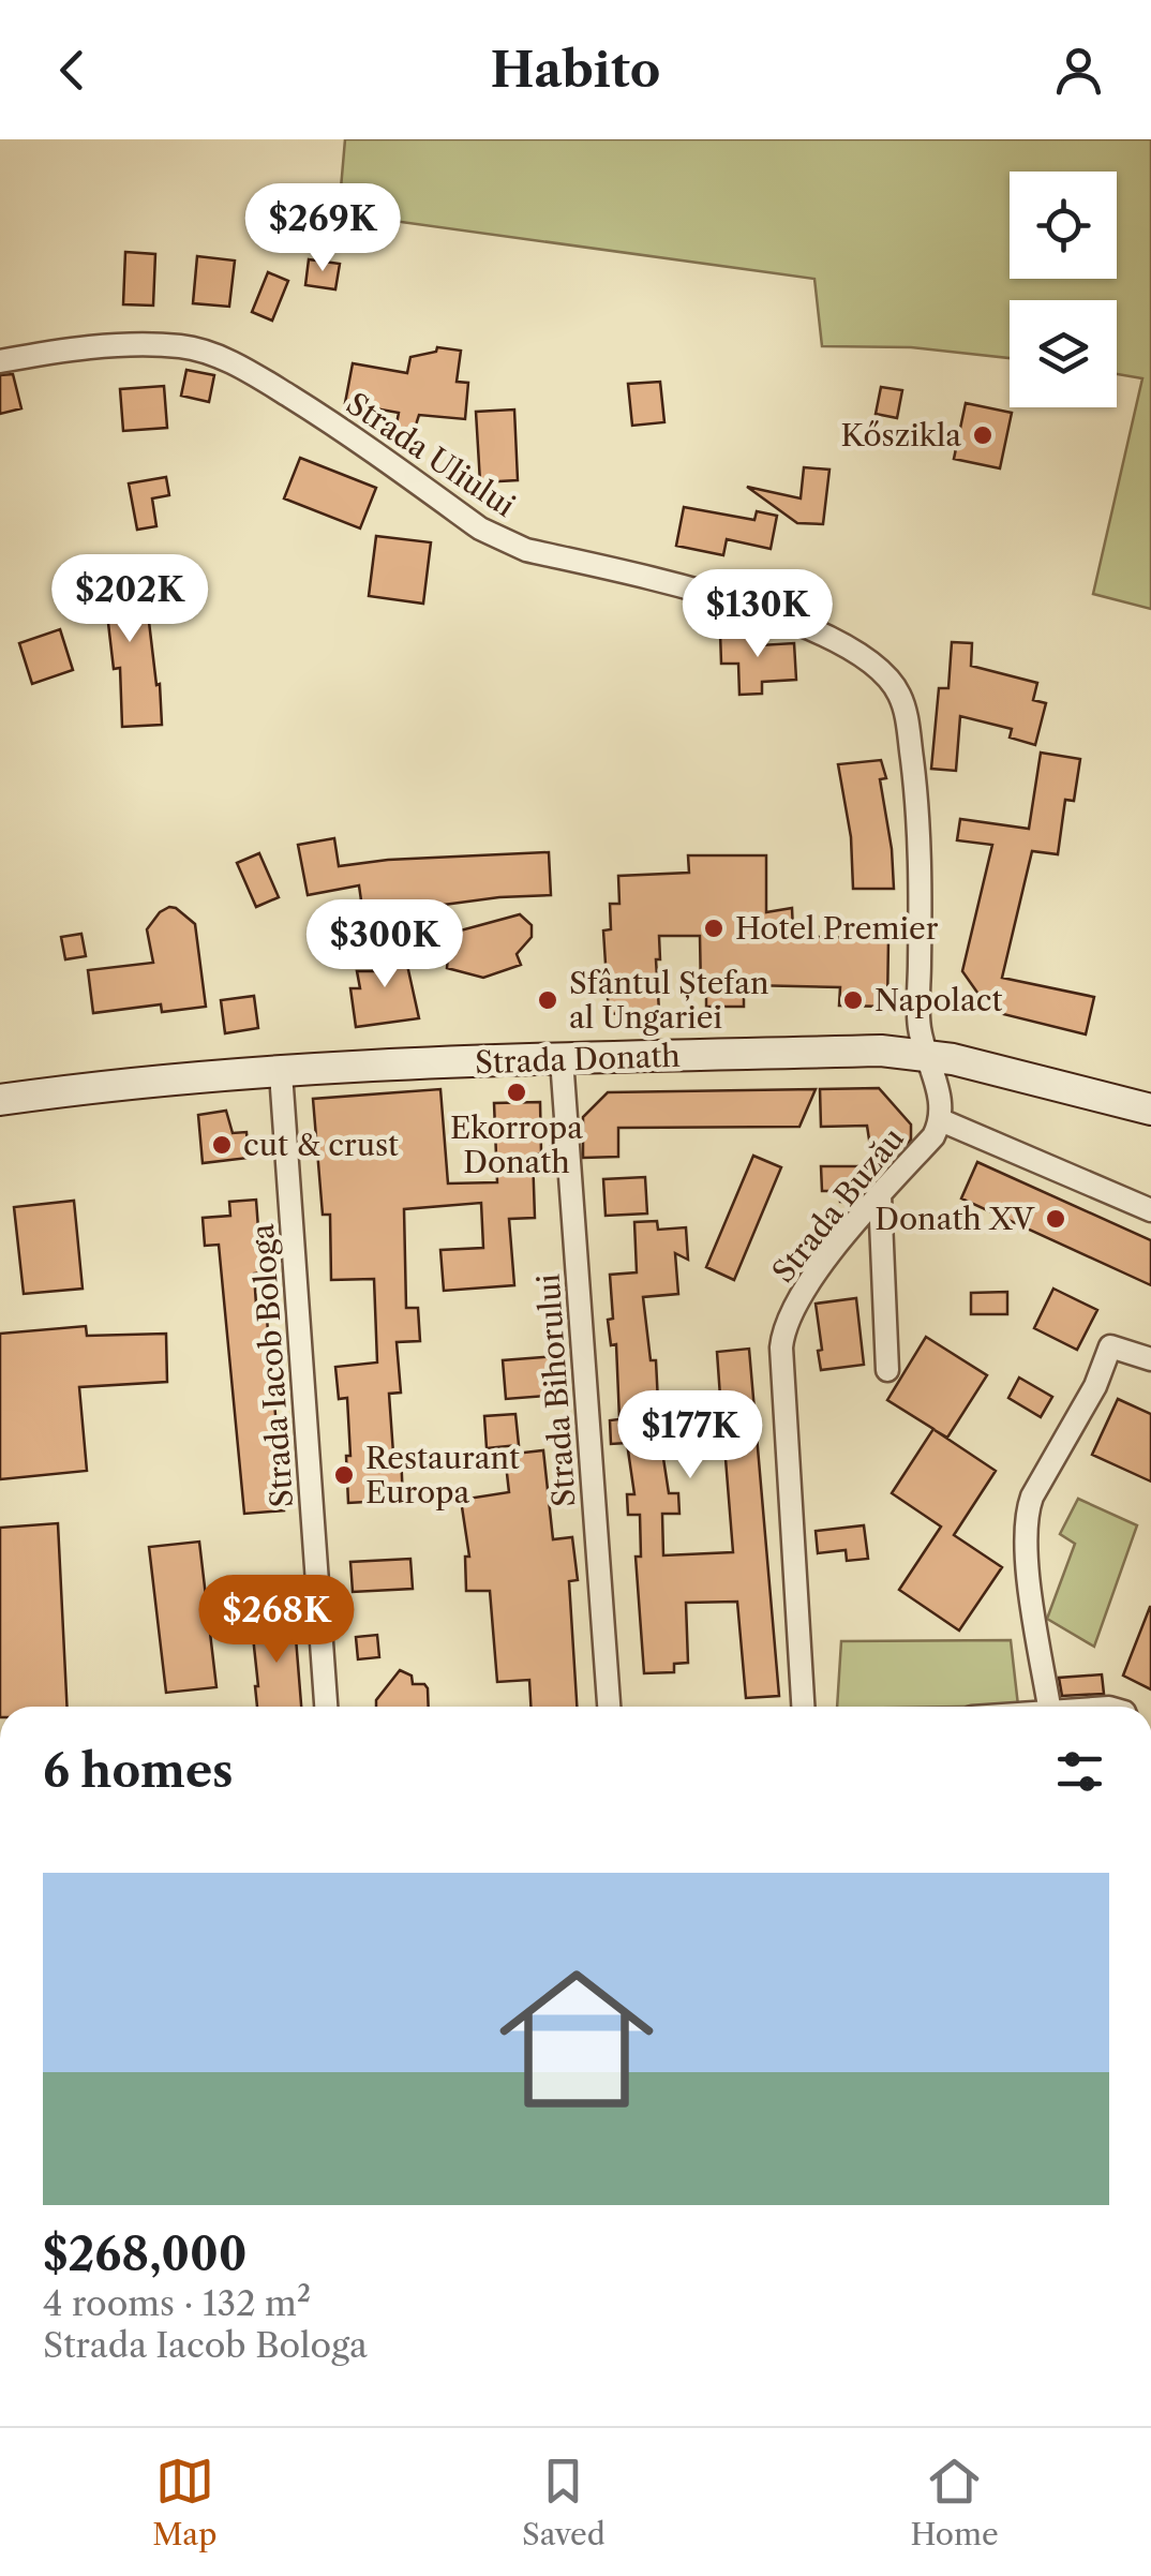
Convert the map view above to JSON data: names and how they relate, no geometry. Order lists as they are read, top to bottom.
{
  "streets": {
    "main road": ["Strada Donath"],
    "street": [
      "Strada Uliului",
      "Strada Buzău",
      "Strada Iacob Bologa",
      "Strada Bihorului"
    ]
  },
  "crossings": [
    ["Strada Uliului", "Strada Donath"],
    ["Strada Uliului", "Strada Buzău"],
    ["Strada Donath", "Strada Buzău"],
    ["Strada Donath", "Strada Iacob Bologa"],
    ["Strada Donath", "Strada Bihorului"]
  ],
  "places": [
    "Kőszikla",
    "Hotel Premier",
    "Sfântul Ștefan al Ungariei",
    "Napolact",
    "Ekorropa Donath",
    "cut & crust",
    "Donath XV",
    "Restaurant Europa"
  ],
  "page": {
    "header": "Habito",
    "price": [
      "$269K",
      "$202K",
      "$130K",
      "$300K",
      "$177K",
      "$268K"
    ],
    "heading": "6 homes",
    "list": [
      {
        "name": "$268,000",
        "note": "4 rooms · 132 m² · Strada Iacob Bologa"
      }
    ],
    "tabs": ["Map", "Saved", "Home"]
  }
}
